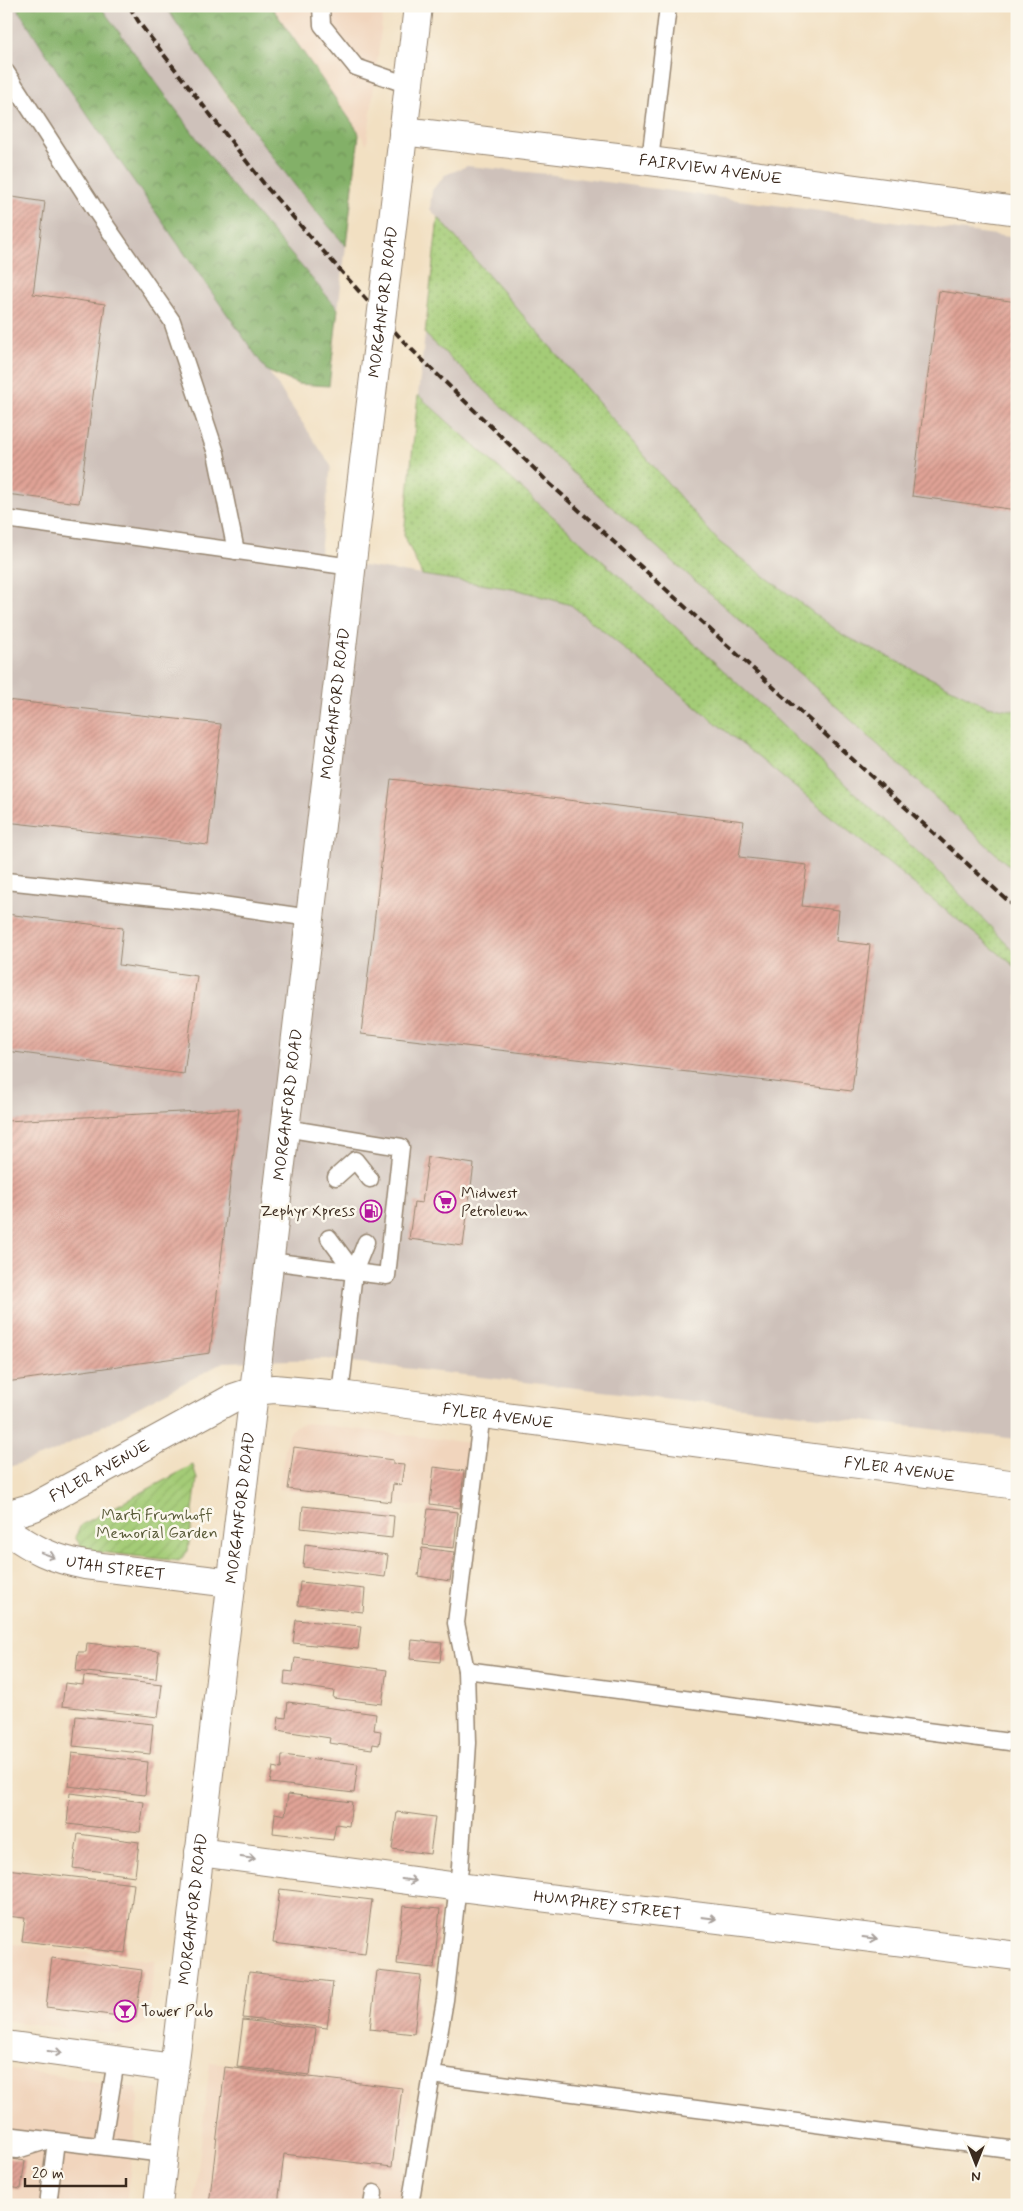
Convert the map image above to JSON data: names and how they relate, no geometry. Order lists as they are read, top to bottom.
{
  "streets": {
    "street": [
      "FAIRVIEW AVENUE",
      "MORGANFORD ROAD",
      "FYLER AVENUE",
      "UTAH STREET",
      "HUMPHREY STREET"
    ]
  },
  "crossings": [
    ["FAIRVIEW AVENUE", "MORGANFORD ROAD"],
    ["MORGANFORD ROAD", "FYLER AVENUE"],
    ["MORGANFORD ROAD", "UTAH STREET"],
    ["MORGANFORD ROAD", "HUMPHREY STREET"]
  ],
  "one_way": ["UTAH STREET", "HUMPHREY STREET"],
  "parks": ["Marti Frumhoff Memorial Garden"],
  "places": {
    "supermarket": ["Midwest Petroleum"],
    "fuel station": ["Zephyr Xpress"],
    "bar": ["Tower Pub"]
  },
  "scale_bar": "20 m",
  "north": "bottom"
}
